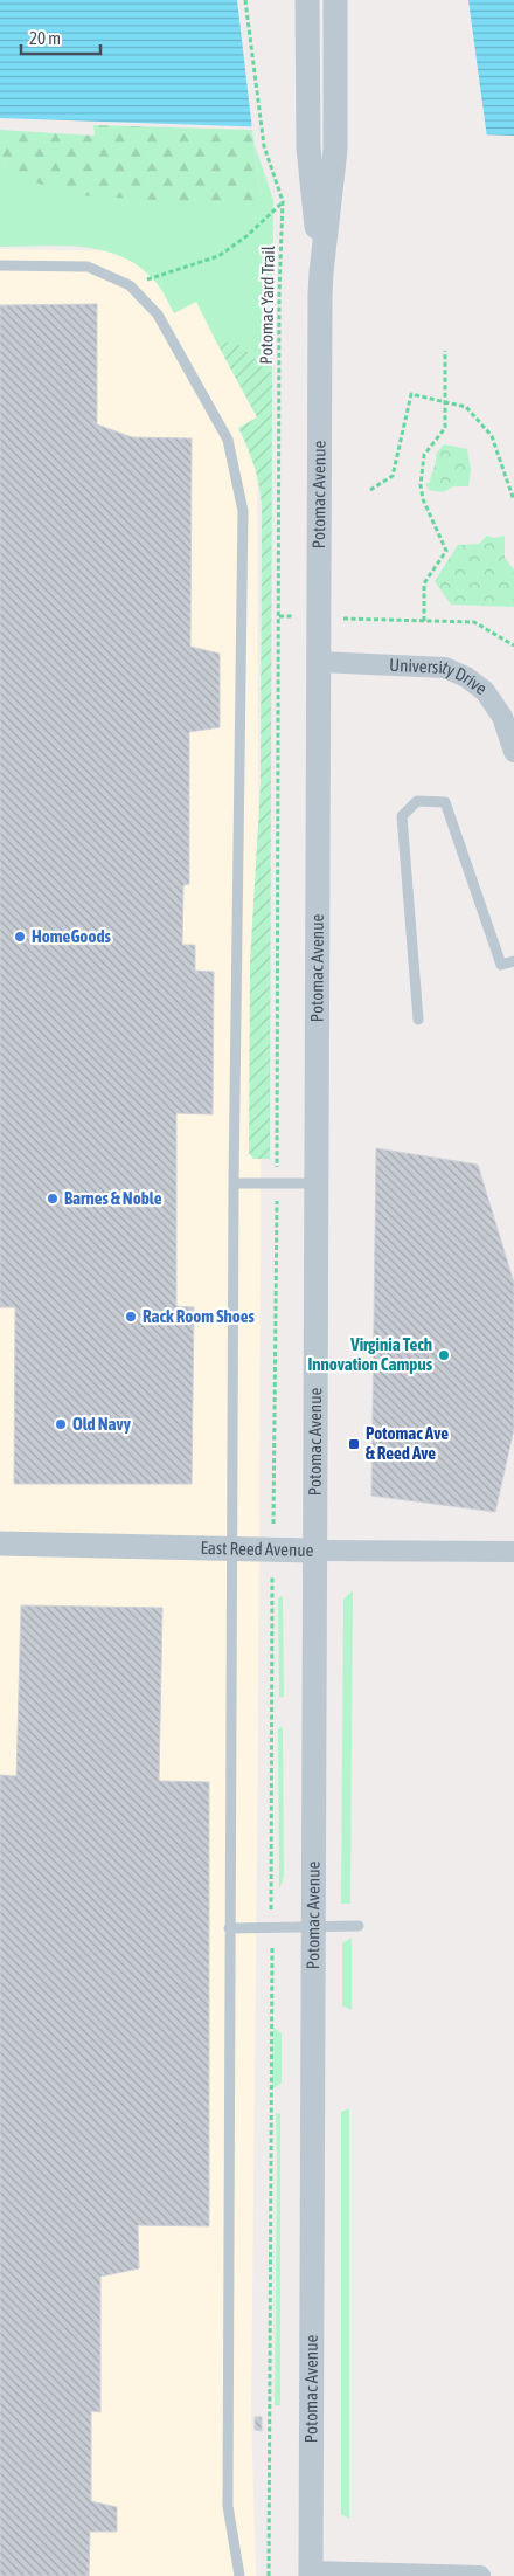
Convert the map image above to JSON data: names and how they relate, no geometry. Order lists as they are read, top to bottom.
{
  "streets": {
    "street": ["Potomac Avenue", "University Drive", "East Reed Avenue"],
    "path": ["Potomac Yard Trail"]
  },
  "crossings": [
    ["Potomac Avenue", "University Drive"],
    ["Potomac Avenue", "East Reed Avenue"]
  ],
  "places": {
    "other": [
      "HomeGoods",
      "Barnes & Noble",
      "Rack Room Shoes",
      "Virginia Tech Innovation Campus",
      "Old Navy"
    ],
    "transit": ["Potomac Ave & Reed Ave"]
  },
  "scale_bar": "20 m"
}
